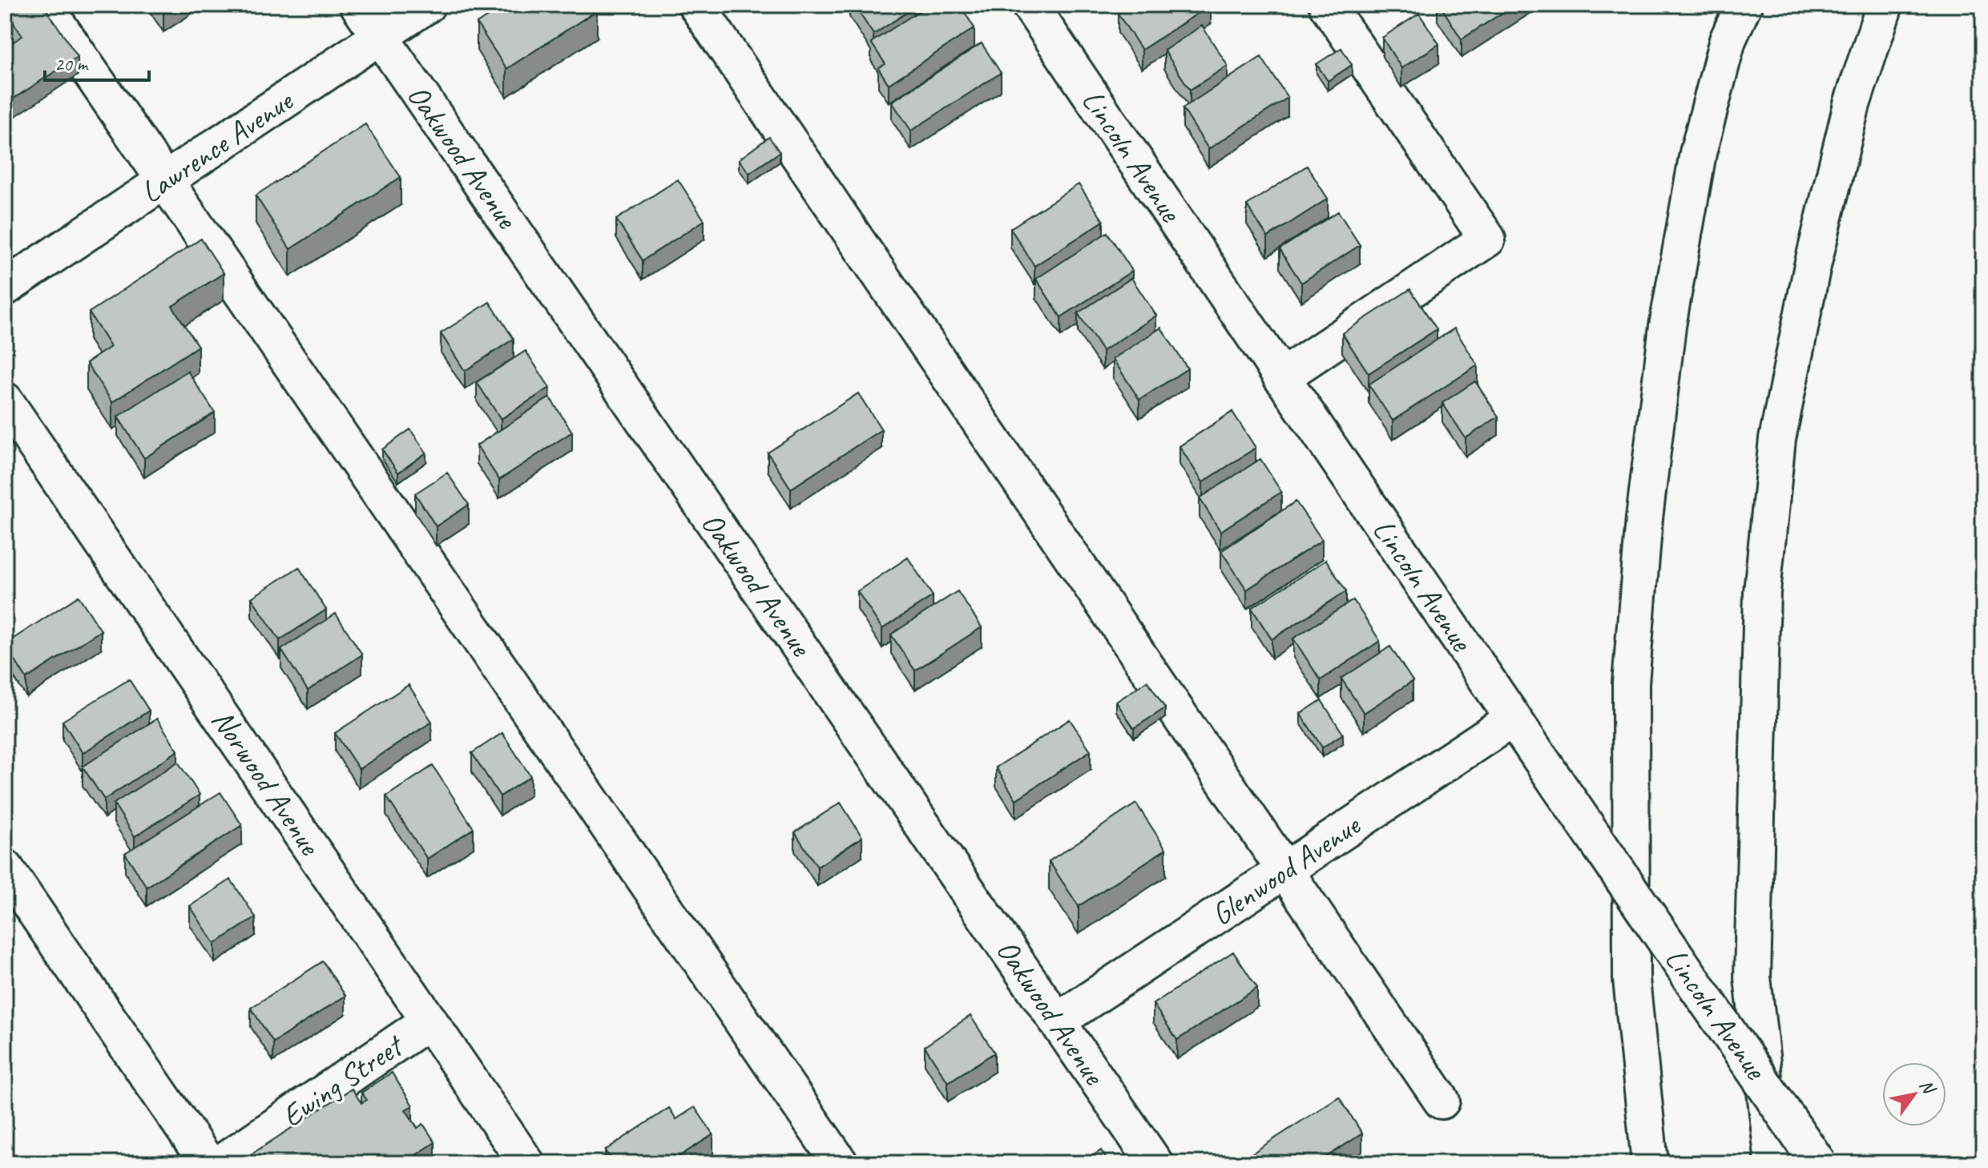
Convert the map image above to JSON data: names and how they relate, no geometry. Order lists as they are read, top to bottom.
{
  "streets": {
    "main road": [
      "Lawrence Avenue",
      "Lincoln Avenue",
      "Oakwood Avenue",
      "Norwood Avenue",
      "Glenwood Avenue",
      "Ewing Street"
    ]
  },
  "crossings": [
    ["Lawrence Avenue", "Oakwood Avenue"],
    ["Lincoln Avenue", "Glenwood Avenue"],
    ["Oakwood Avenue", "Glenwood Avenue"],
    ["Norwood Avenue", "Ewing Street"]
  ],
  "scale_bar": "20 m",
  "north": "top right"
}
